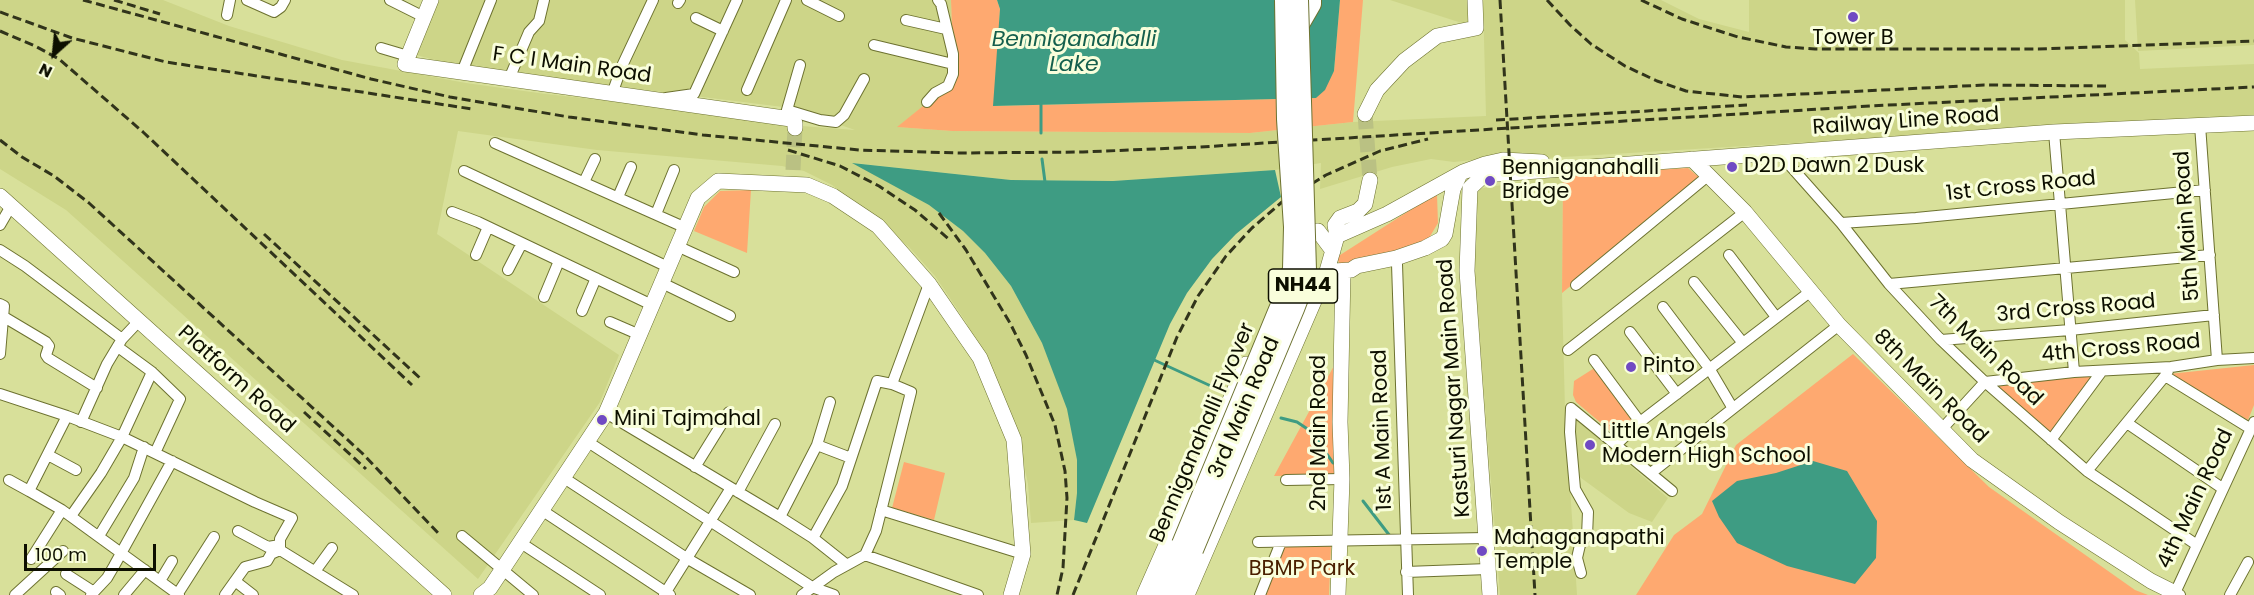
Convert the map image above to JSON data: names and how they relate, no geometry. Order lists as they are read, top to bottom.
{
  "streets": {
    "highway": ["NH44", "Benniganahalli Flyover"],
    "street": [
      "F C I Main Road",
      "Railway Line Road",
      "1st Cross Road",
      "5th Main Road",
      "3rd Cross Road",
      "4th Cross Road",
      "7th Main Road",
      "Platform Road",
      "8th Main Road",
      "Kasturi Nagar Main Road",
      "3rd Main Road",
      "1st A Main Road",
      "2nd Main Road",
      "4th Main Road"
    ]
  },
  "crossings": [
    ["Railway Line Road", "5th Main Road"],
    ["Railway Line Road", "7th Main Road"],
    ["Railway Line Road", "8th Main Road"],
    ["Railway Line Road", "Kasturi Nagar Main Road"],
    ["Railway Line Road", "3rd Main Road"],
    ["1st Cross Road", "5th Main Road"],
    ["1st Cross Road", "7th Main Road"],
    ["5th Main Road", "3rd Cross Road"],
    ["5th Main Road", "4th Cross Road"],
    ["3rd Cross Road", "7th Main Road"],
    ["4th Cross Road", "7th Main Road"],
    ["7th Main Road", "4th Main Road"],
    ["8th Main Road", "4th Main Road"]
  ],
  "water": ["Benniganahalli Lake"],
  "parks": ["BBMP Park"],
  "places": [
    "Tower B",
    "D2D Dawn 2 Dusk",
    "Benniganahalli Bridge",
    "Pinto",
    "Mini Tajmahal",
    "Little Angels Modern High School",
    "Mahaganapathi Temple"
  ],
  "scale_bar": "100 m",
  "north": "bottom left"
}
